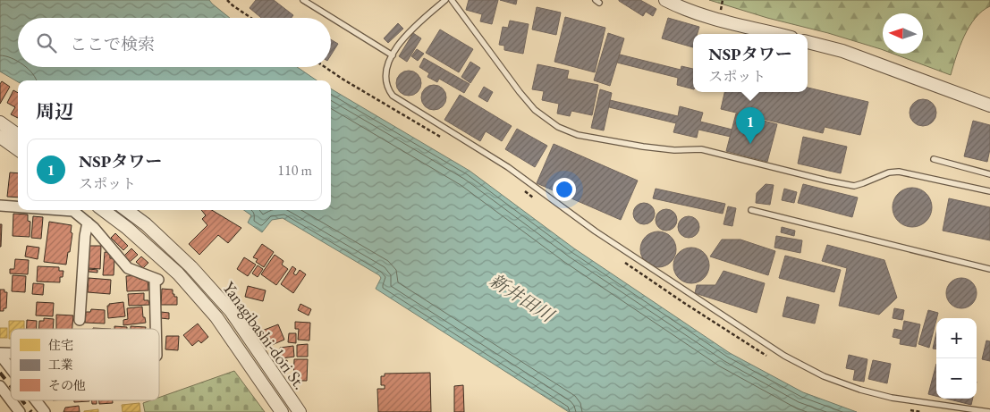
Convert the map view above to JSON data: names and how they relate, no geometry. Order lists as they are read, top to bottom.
{
  "streets": {
    "street": ["Yanagibashi-dori St."]
  },
  "water": ["新井田川"],
  "legend": ["住宅", "工業", "その他"],
  "north": "left",
  "page": {
    "search": "ここで検索",
    "popup": ["NSPタワー", "スポット"],
    "heading": "周辺",
    "pins": "1",
    "list": [
      {
        "mark": "1",
        "name": "NSPタワー",
        "note": "スポット",
        "value": "110 m"
      }
    ],
    "map_buttons": ["+", "−"]
  }
}
